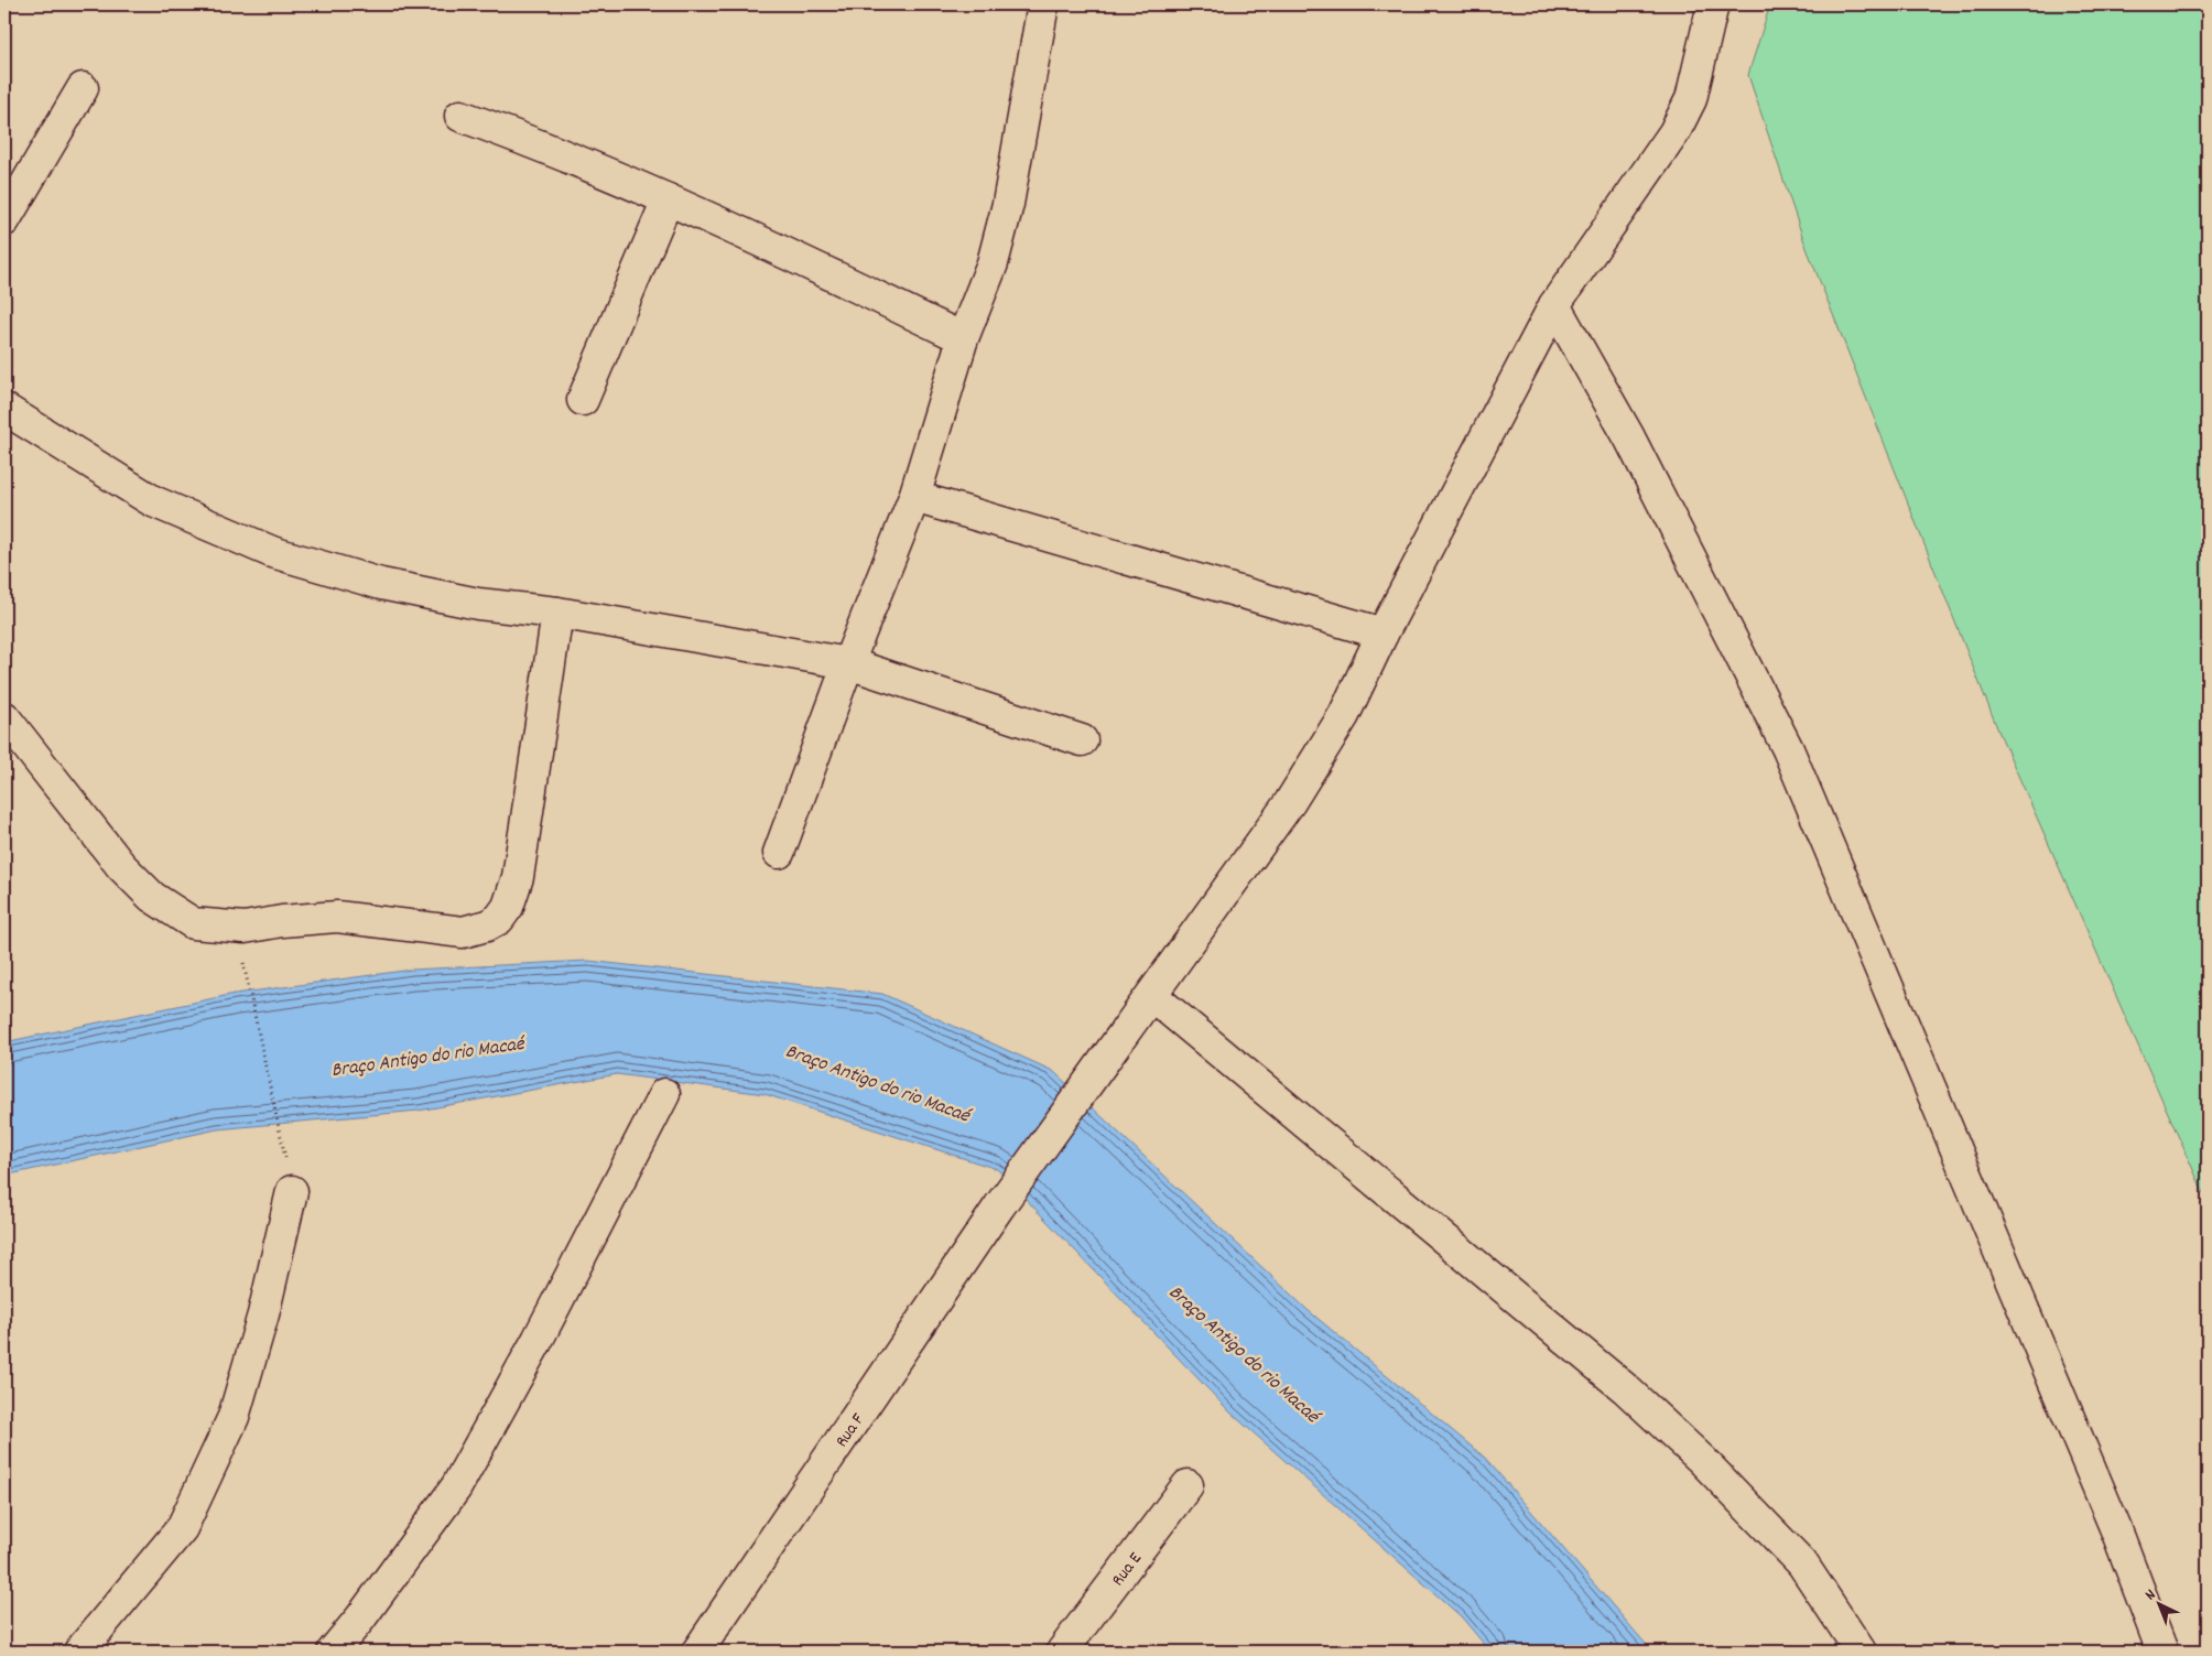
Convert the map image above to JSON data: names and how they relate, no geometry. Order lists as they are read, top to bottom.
{
  "streets": {
    "street": ["Rua F", "Rua E"]
  },
  "water": ["Braço Antigo do rio Macaé"],
  "north": "top left"
}
